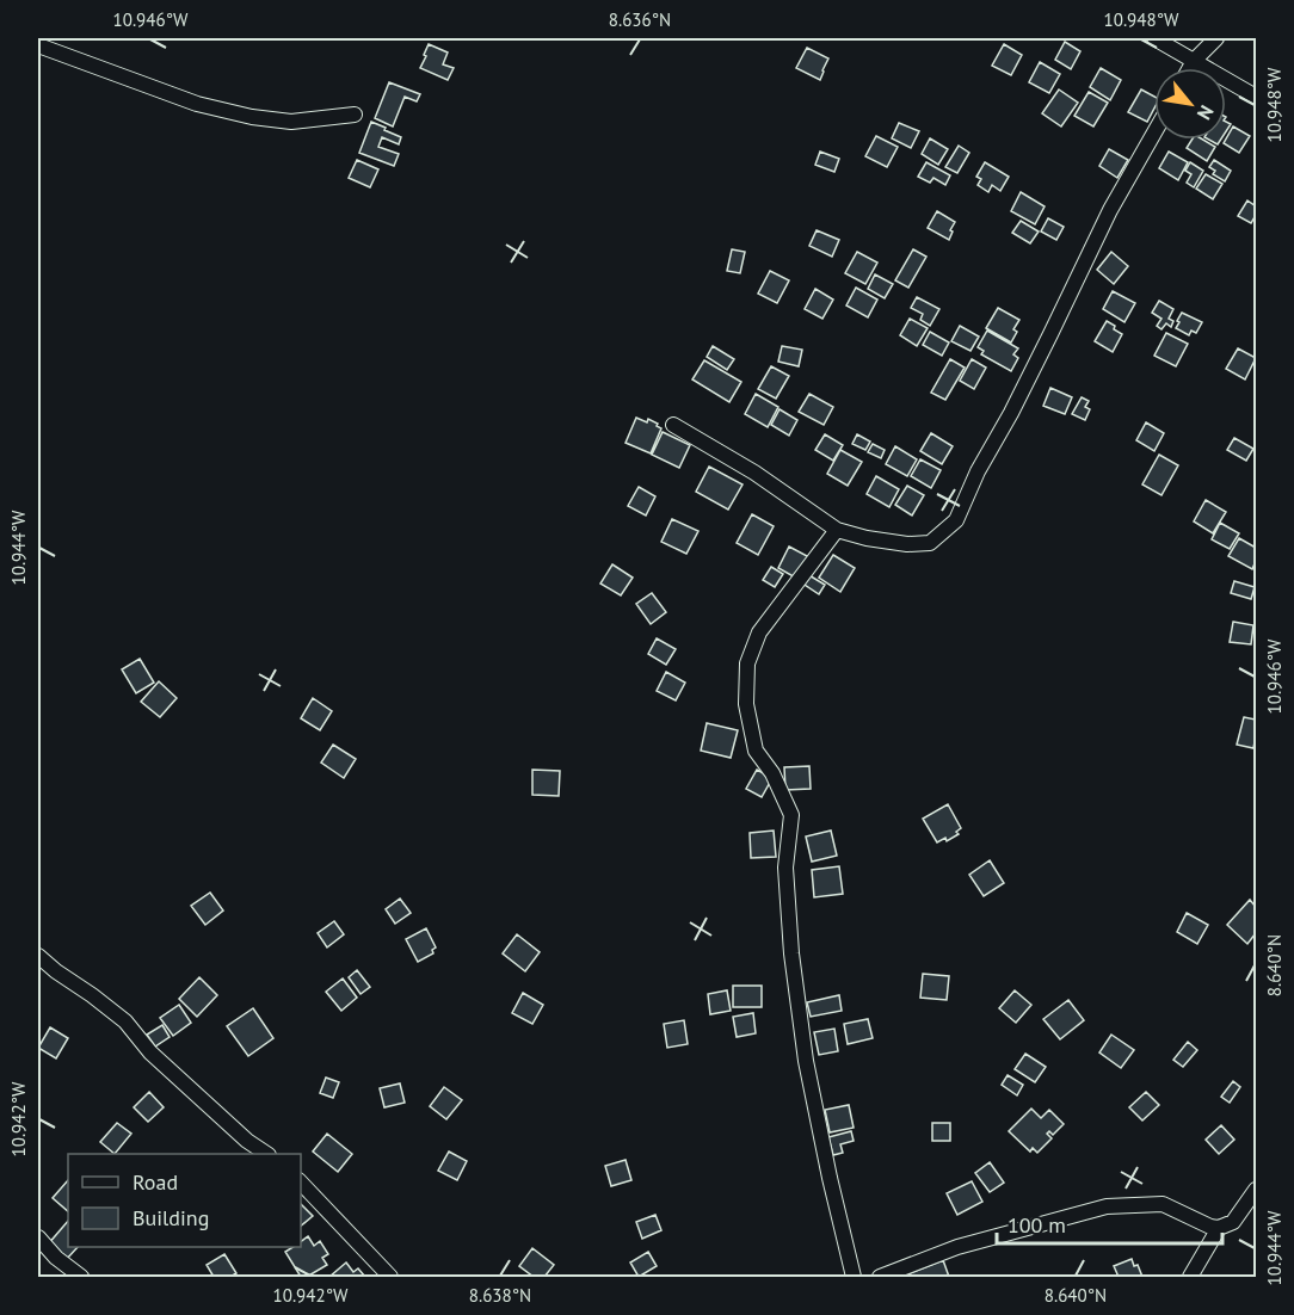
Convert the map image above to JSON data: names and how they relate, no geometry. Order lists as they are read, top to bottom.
{
  "legend": ["Road", "Building"],
  "scale_bar": "100 m",
  "north": "bottom right",
  "coordinates": [
    "10.946°W",
    "8.636°N",
    "10.948°W",
    "10.944°W",
    "8.640°N",
    "10.942°W",
    "8.638°N"
  ]
}
